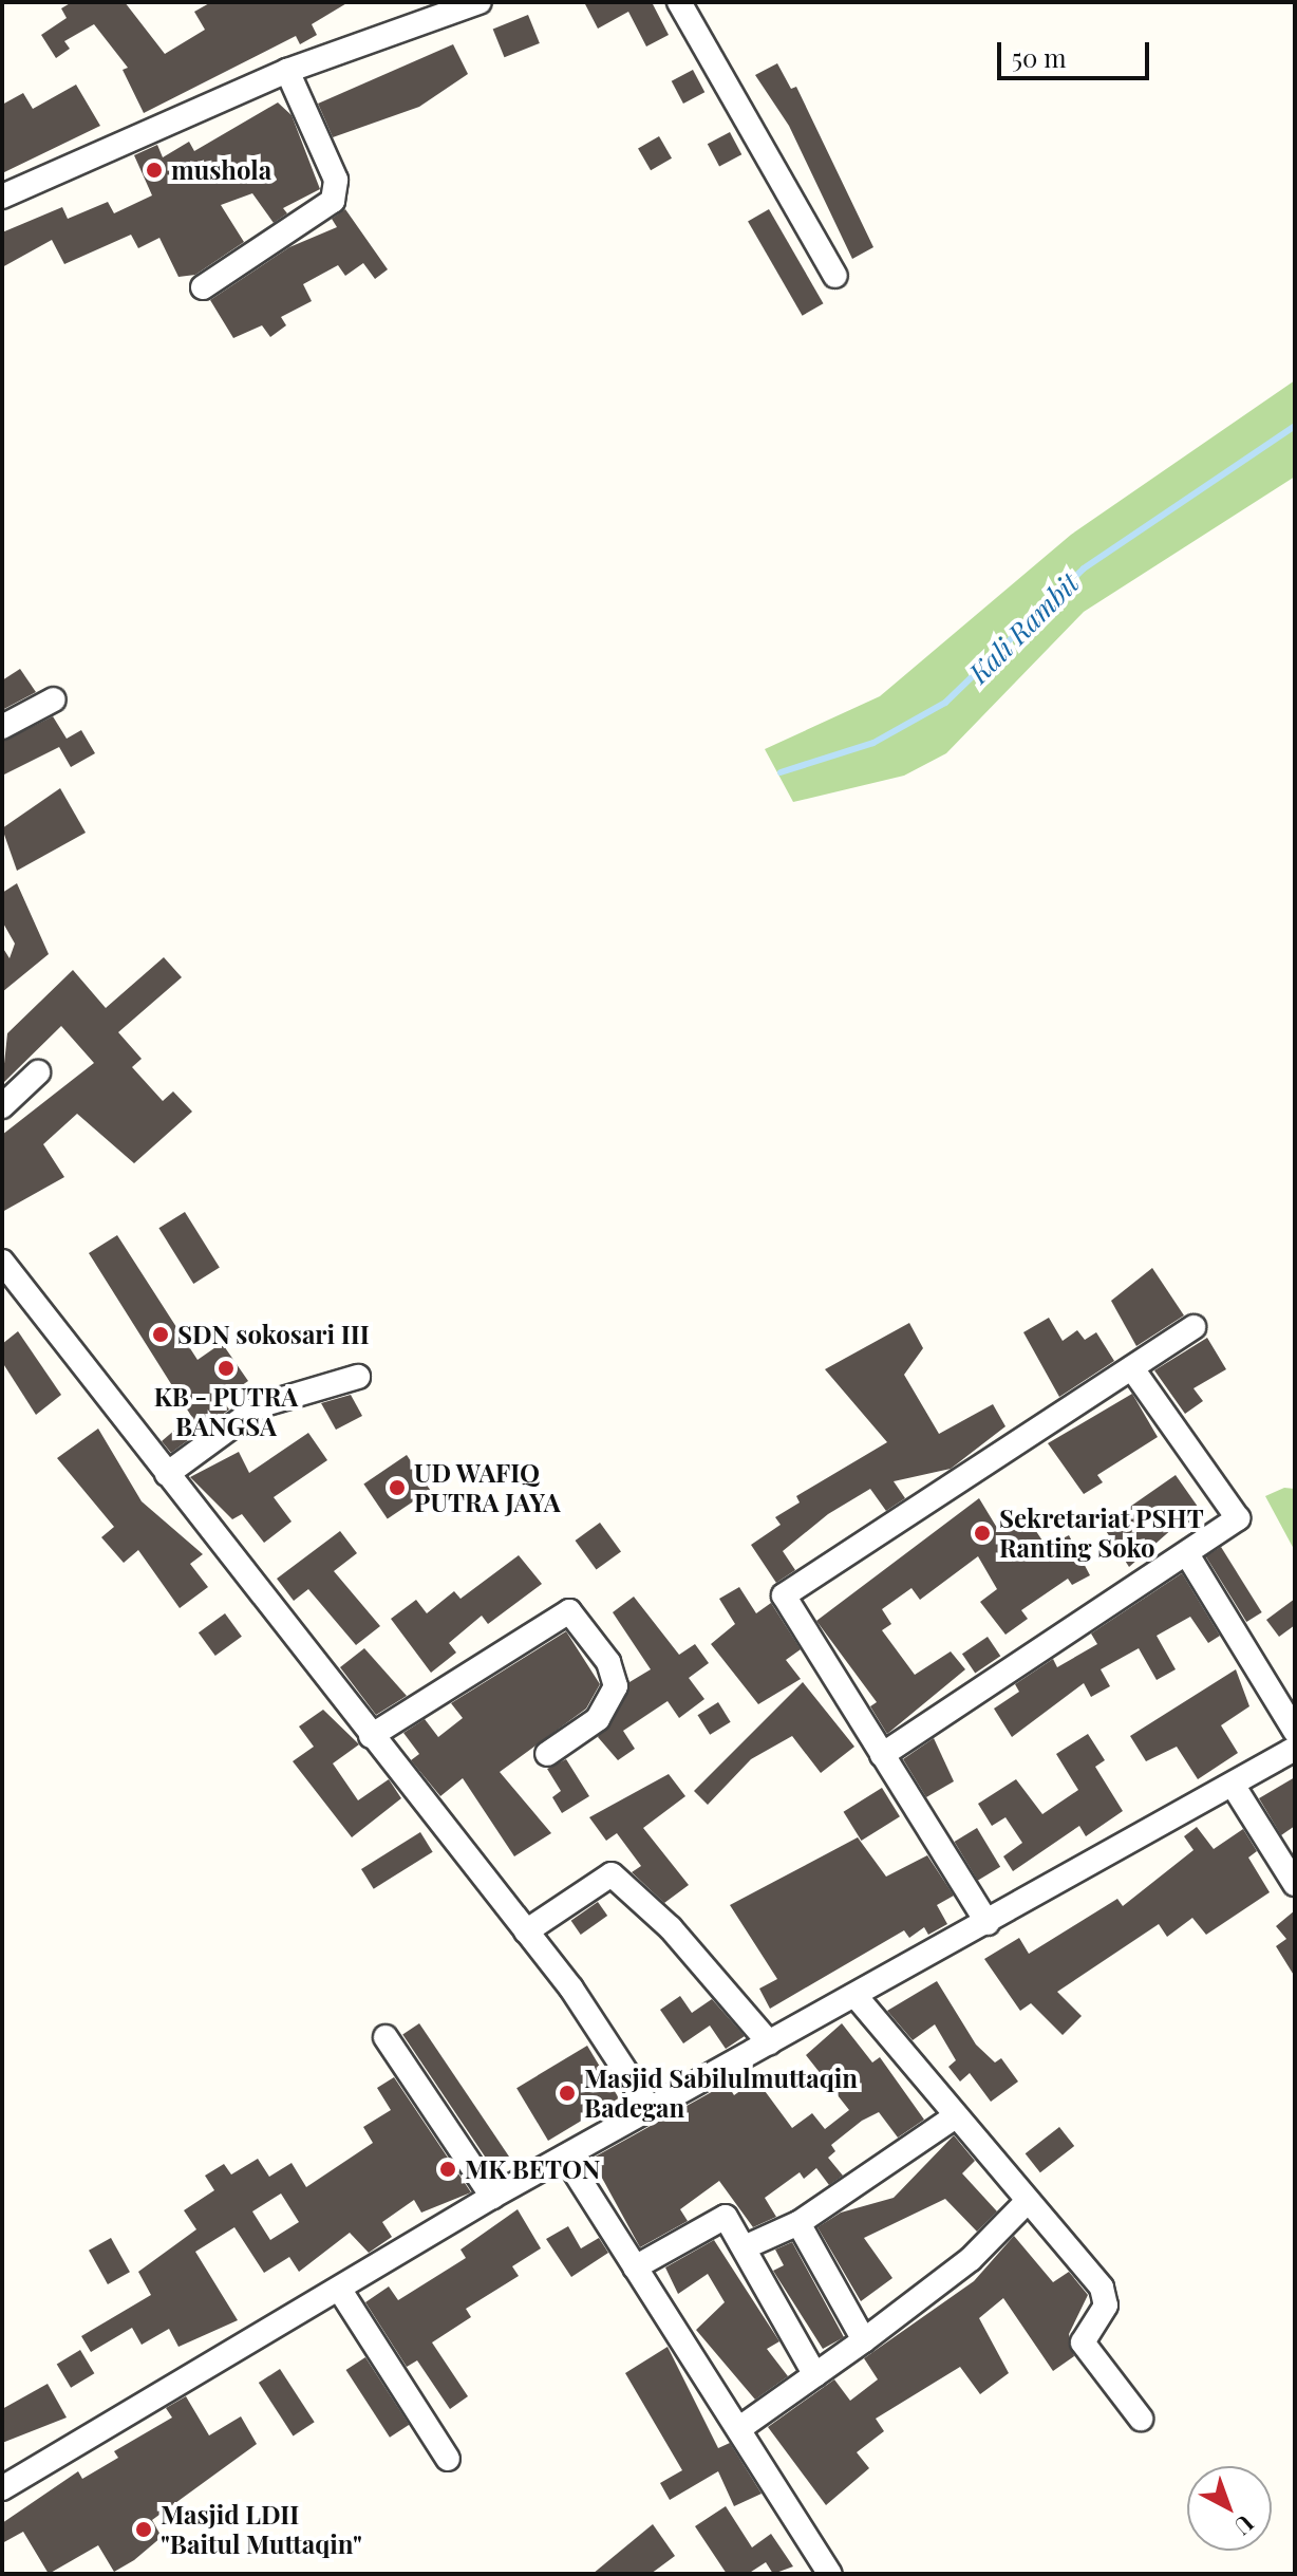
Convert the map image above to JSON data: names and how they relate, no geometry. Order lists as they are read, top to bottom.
{
  "water": ["Kali Rambit"],
  "places": [
    "mushola",
    "SDN sokosari III",
    "KB - PUTRA BANGSA",
    "UD WAFIQ PUTRA JAYA",
    "Sekretariat PSHT Ranting Soko",
    "Masjid Sabilulmuttaqin Badegan",
    "MK BETON",
    "Masjid LDII \"Baitul Muttaqin\""
  ],
  "scale_bar": "50 m",
  "north": "bottom right"
}
